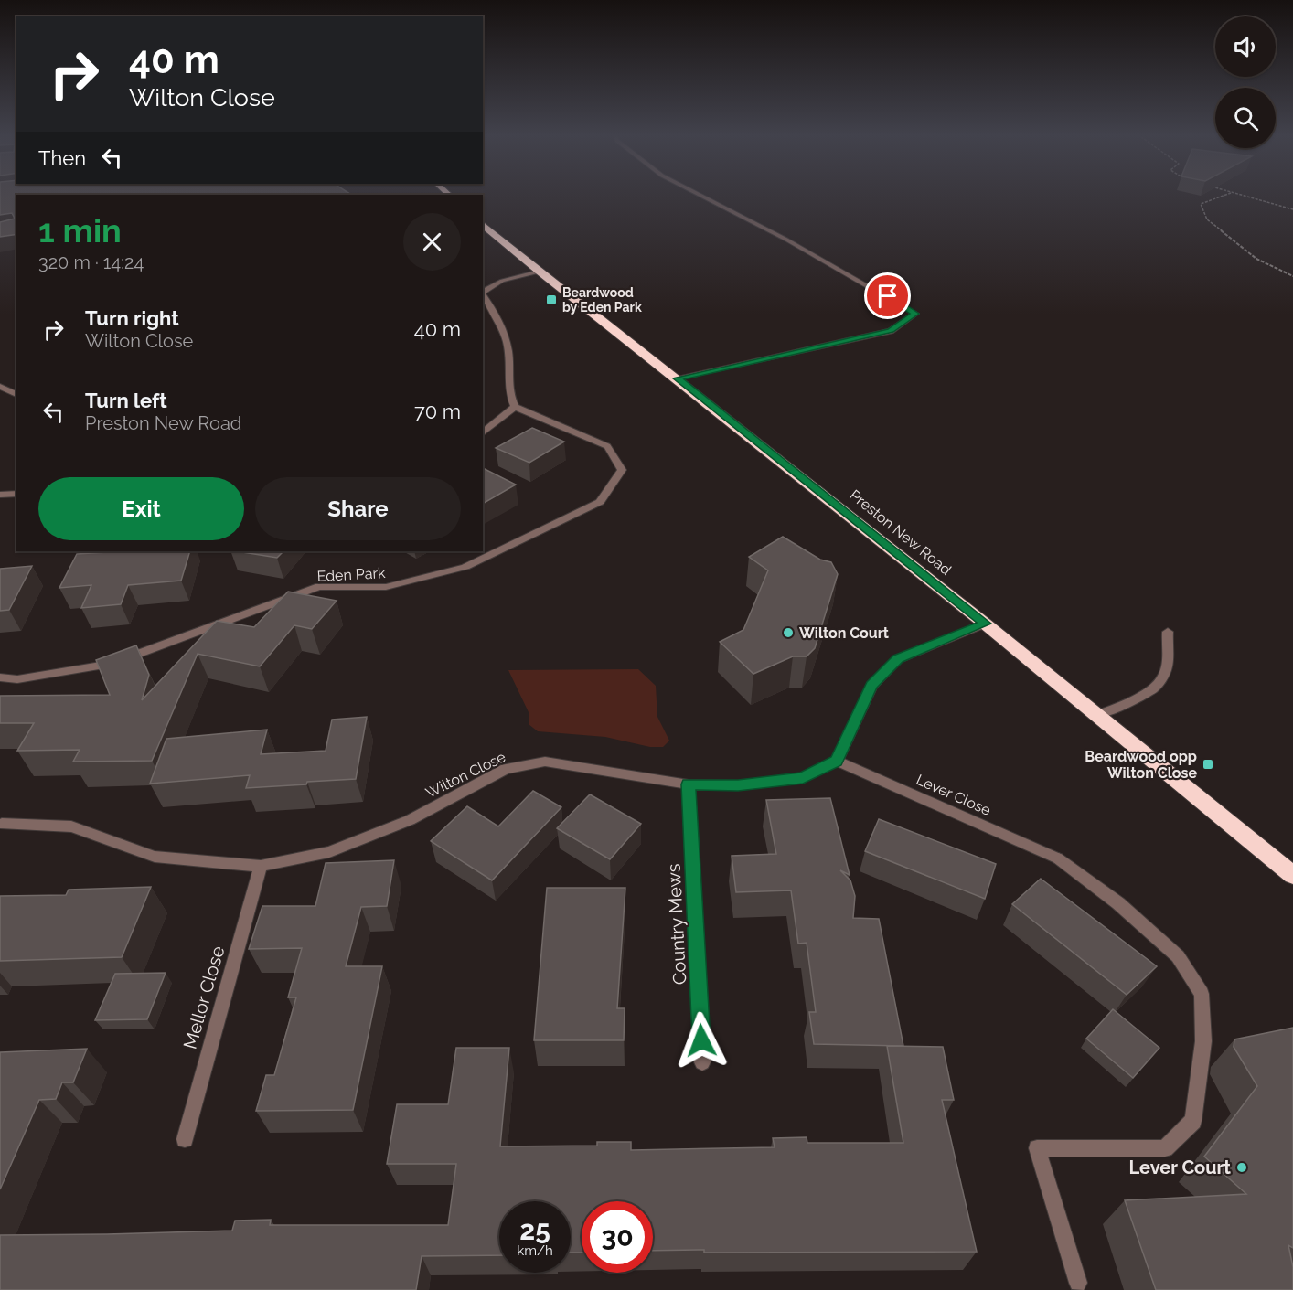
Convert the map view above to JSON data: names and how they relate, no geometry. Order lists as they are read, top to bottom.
{
  "streets": {
    "highway": ["Preston New Road"],
    "street": [
      "Eden Park",
      "Wilton Close",
      "Lever Close",
      "Country Mews",
      "Mellor Close"
    ]
  },
  "crossings": [
    ["Wilton Close", "Lever Close"],
    ["Wilton Close", "Country Mews"],
    ["Wilton Close", "Mellor Close"]
  ],
  "places": {
    "transit": ["Beardwood by Eden Park", "Beardwood opp Wilton Close"],
    "other": ["Wilton Court", "Lever Court"]
  },
  "page": {
    "turn": ["40 m", "Wilton Close"],
    "then": "Then",
    "heading": ["1 min", "320 m · 14:24"],
    "list": [
      {
        "name": "Turn right",
        "note": "Wilton Close",
        "value": "40 m"
      },
      {
        "name": "Turn left",
        "note": "Preston New Road",
        "value": "70 m"
      }
    ],
    "buttons": ["Exit", "Share"],
    "speed": "25 km/h",
    "limit": "30"
  }
}
